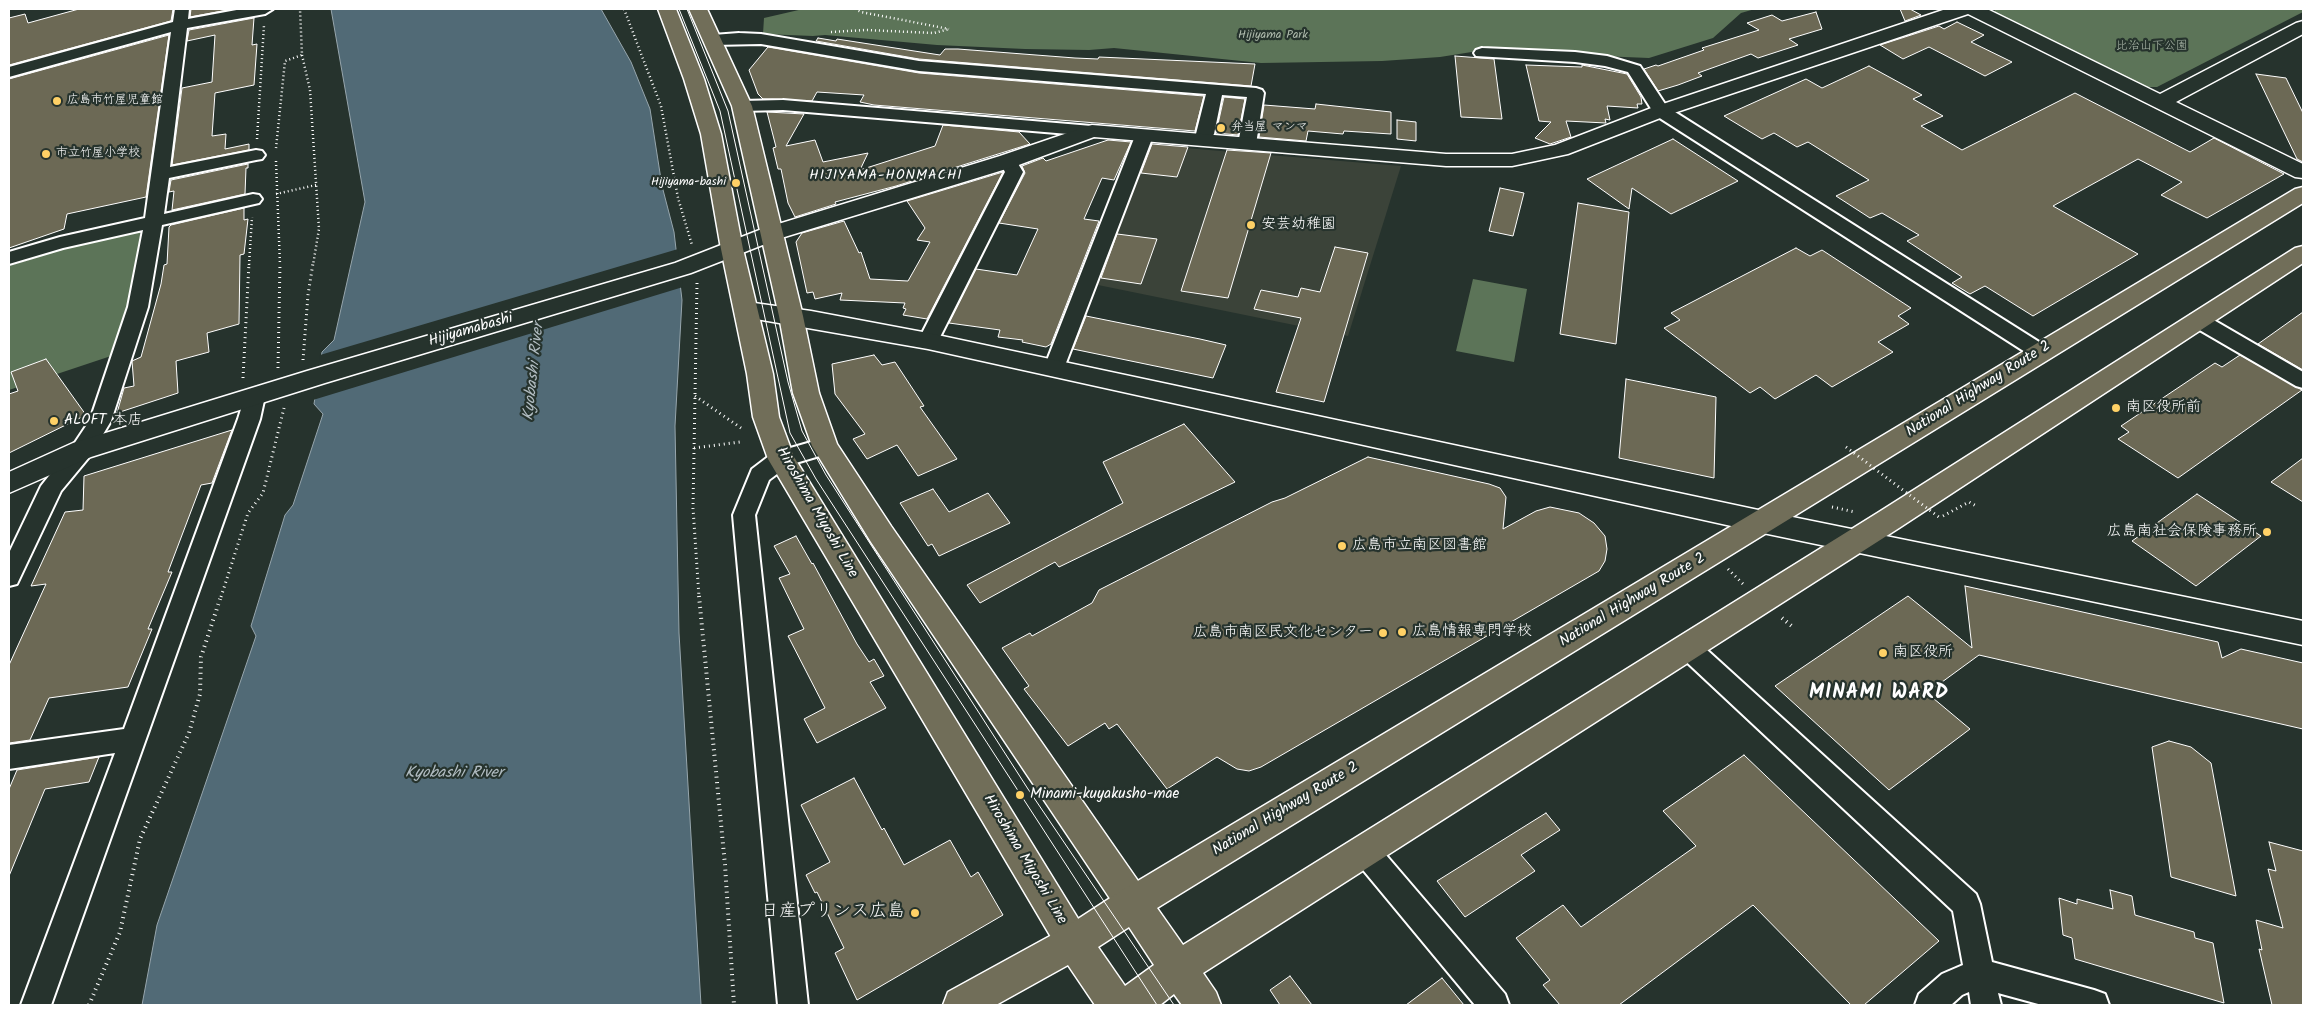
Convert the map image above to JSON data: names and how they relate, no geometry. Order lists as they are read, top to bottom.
{
  "streets": {
    "main road": ["National Highway Route 2", "Hiroshima Miyoshi Line"],
    "street": ["Hijiyamabashi"]
  },
  "crossings": [
    ["Hijiyamabashi", "Hiroshima Miyoshi Line"],
    ["National Highway Route 2", "Hiroshima Miyoshi Line"]
  ],
  "districts": ["HIJIYAMA-HONMACHI", "MINAMI WARD"],
  "water": ["Kyobashi River"],
  "parks": ["Hijiyama Park", "比治山下公園"],
  "places": [
    "広島市竹屋児童館",
    "弁当屋 マンマ",
    "市立竹屋小学校",
    "Hijiyama-bashi",
    "安芸幼稚園",
    "南区役所前",
    "ALOFT 本店",
    "広島南社会保険事務所",
    "広島市立南区図書館",
    "広島情報専門学校",
    "広島市南区民文化センター",
    "南区役所",
    "Minami-kuyakusho-mae",
    "日産プリンス広島"
  ]
}
